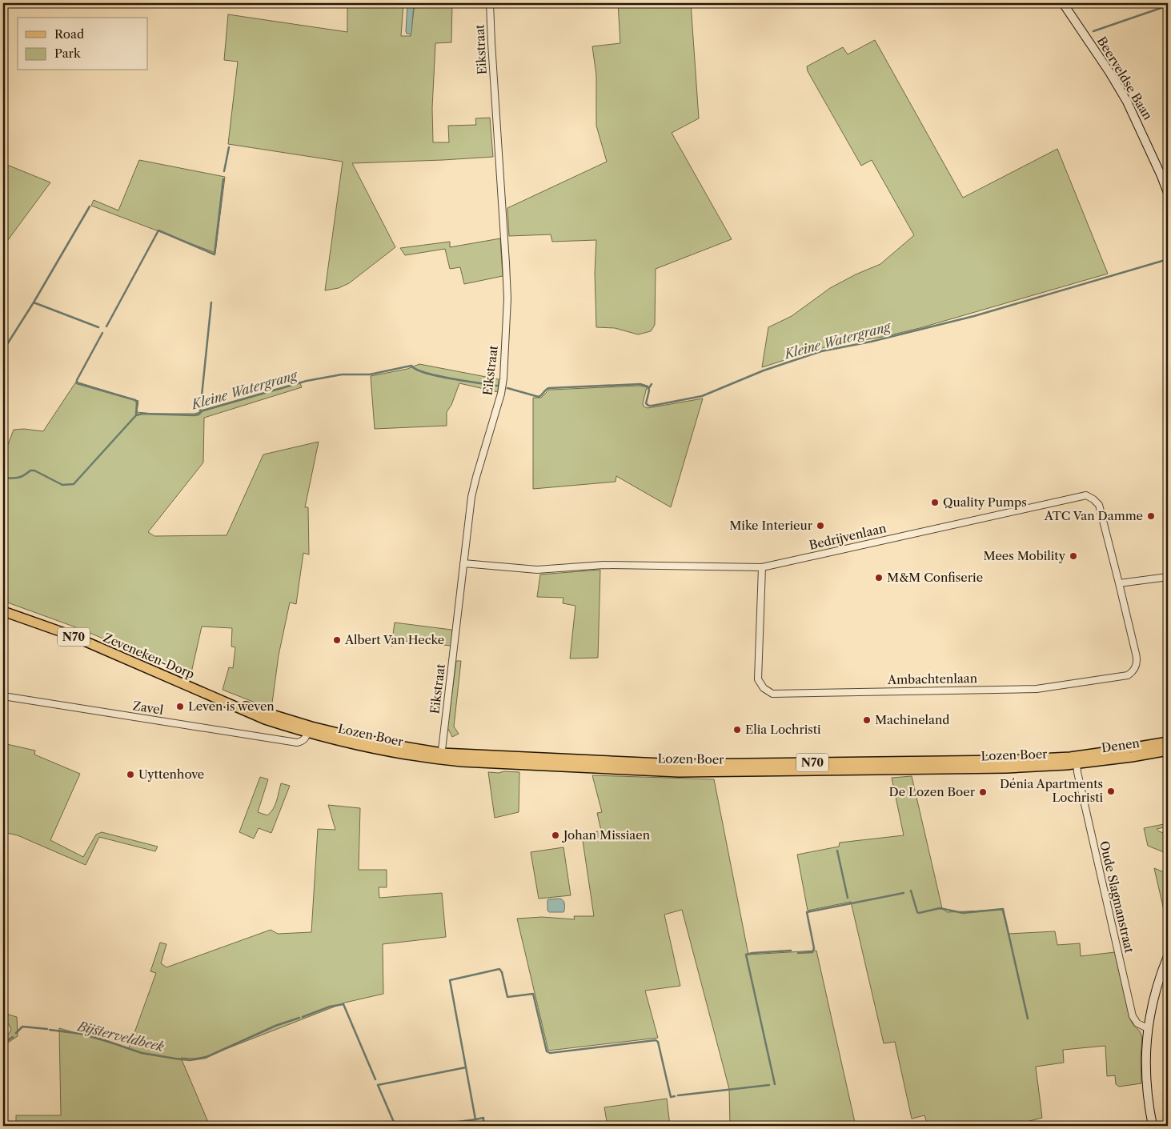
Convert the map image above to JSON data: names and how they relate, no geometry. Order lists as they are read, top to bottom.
{
  "streets": {
    "main road": [
      "Beerveldse Baan",
      "N70",
      "Zeveneken-Dorp",
      "Lozen Boer",
      "Denen"
    ],
    "street": [
      "Eikstraat",
      "Bedrijvenlaan",
      "Ambachtenlaan",
      "Zavel",
      "Oude Slagmanstraat"
    ]
  },
  "crossings": [
    ["Eikstraat", "Bedrijvenlaan"],
    ["Eikstraat", "Zeveneken-Dorp"],
    ["Eikstraat", "Lozen Boer"],
    ["Bedrijvenlaan", "Ambachtenlaan"],
    ["Zeveneken-Dorp", "Zavel"],
    ["Zeveneken-Dorp", "Lozen Boer"],
    ["Lozen Boer", "Denen"],
    ["Lozen Boer", "Oude Slagmanstraat"],
    ["Denen", "Oude Slagmanstraat"]
  ],
  "water": ["Kleine Watergrang", "Bijsterveldbeek"],
  "places": [
    "Quality Pumps",
    "ATC Van Damme",
    "Mike Interieur",
    "Mees Mobility",
    "M&M Confiserie",
    "Albert Van Hecke",
    "Leven is weven",
    "Machineland",
    "Elia Lochristi",
    "Uyttenhove",
    "Dénia Apartments Lochristi",
    "De Lozen Boer",
    "Johan Missiaen"
  ],
  "legend": ["Road", "Park"]
}
